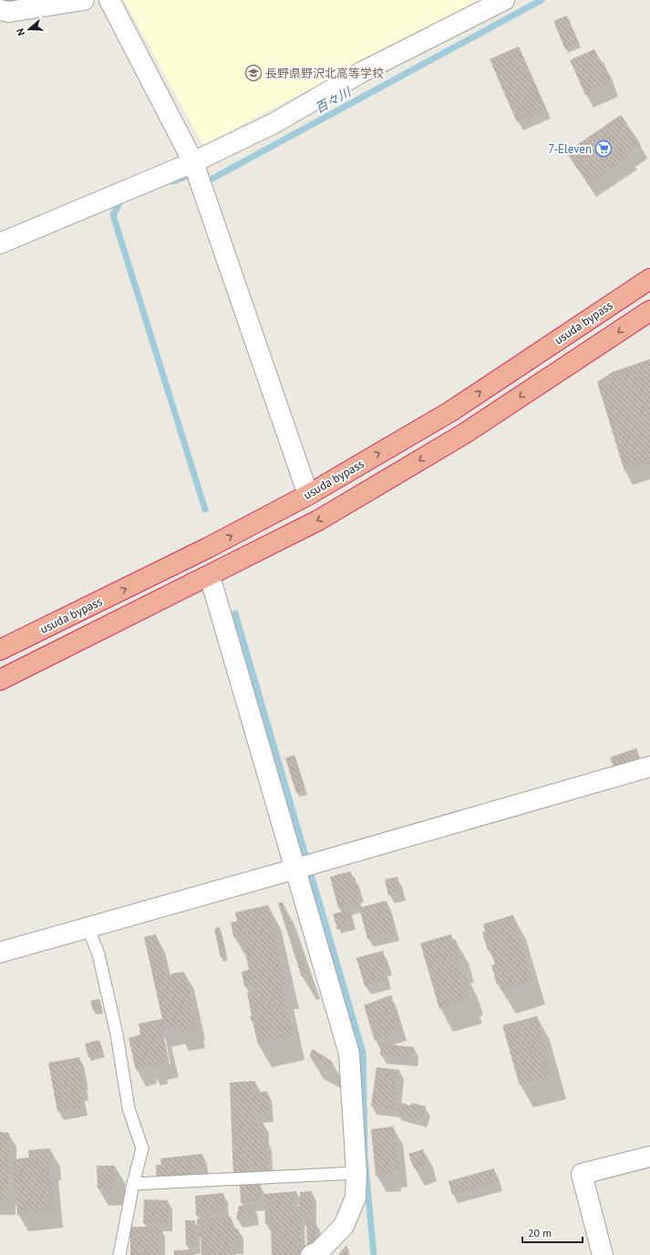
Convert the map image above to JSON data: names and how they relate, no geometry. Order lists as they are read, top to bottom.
{
  "streets": {
    "highway": ["usuda bypass"]
  },
  "water": ["百々川"],
  "places": {
    "school or university": ["長野県野沢北高等学校"],
    "supermarket": ["7-Eleven"]
  },
  "scale_bar": "20 m",
  "north": "left"
}
